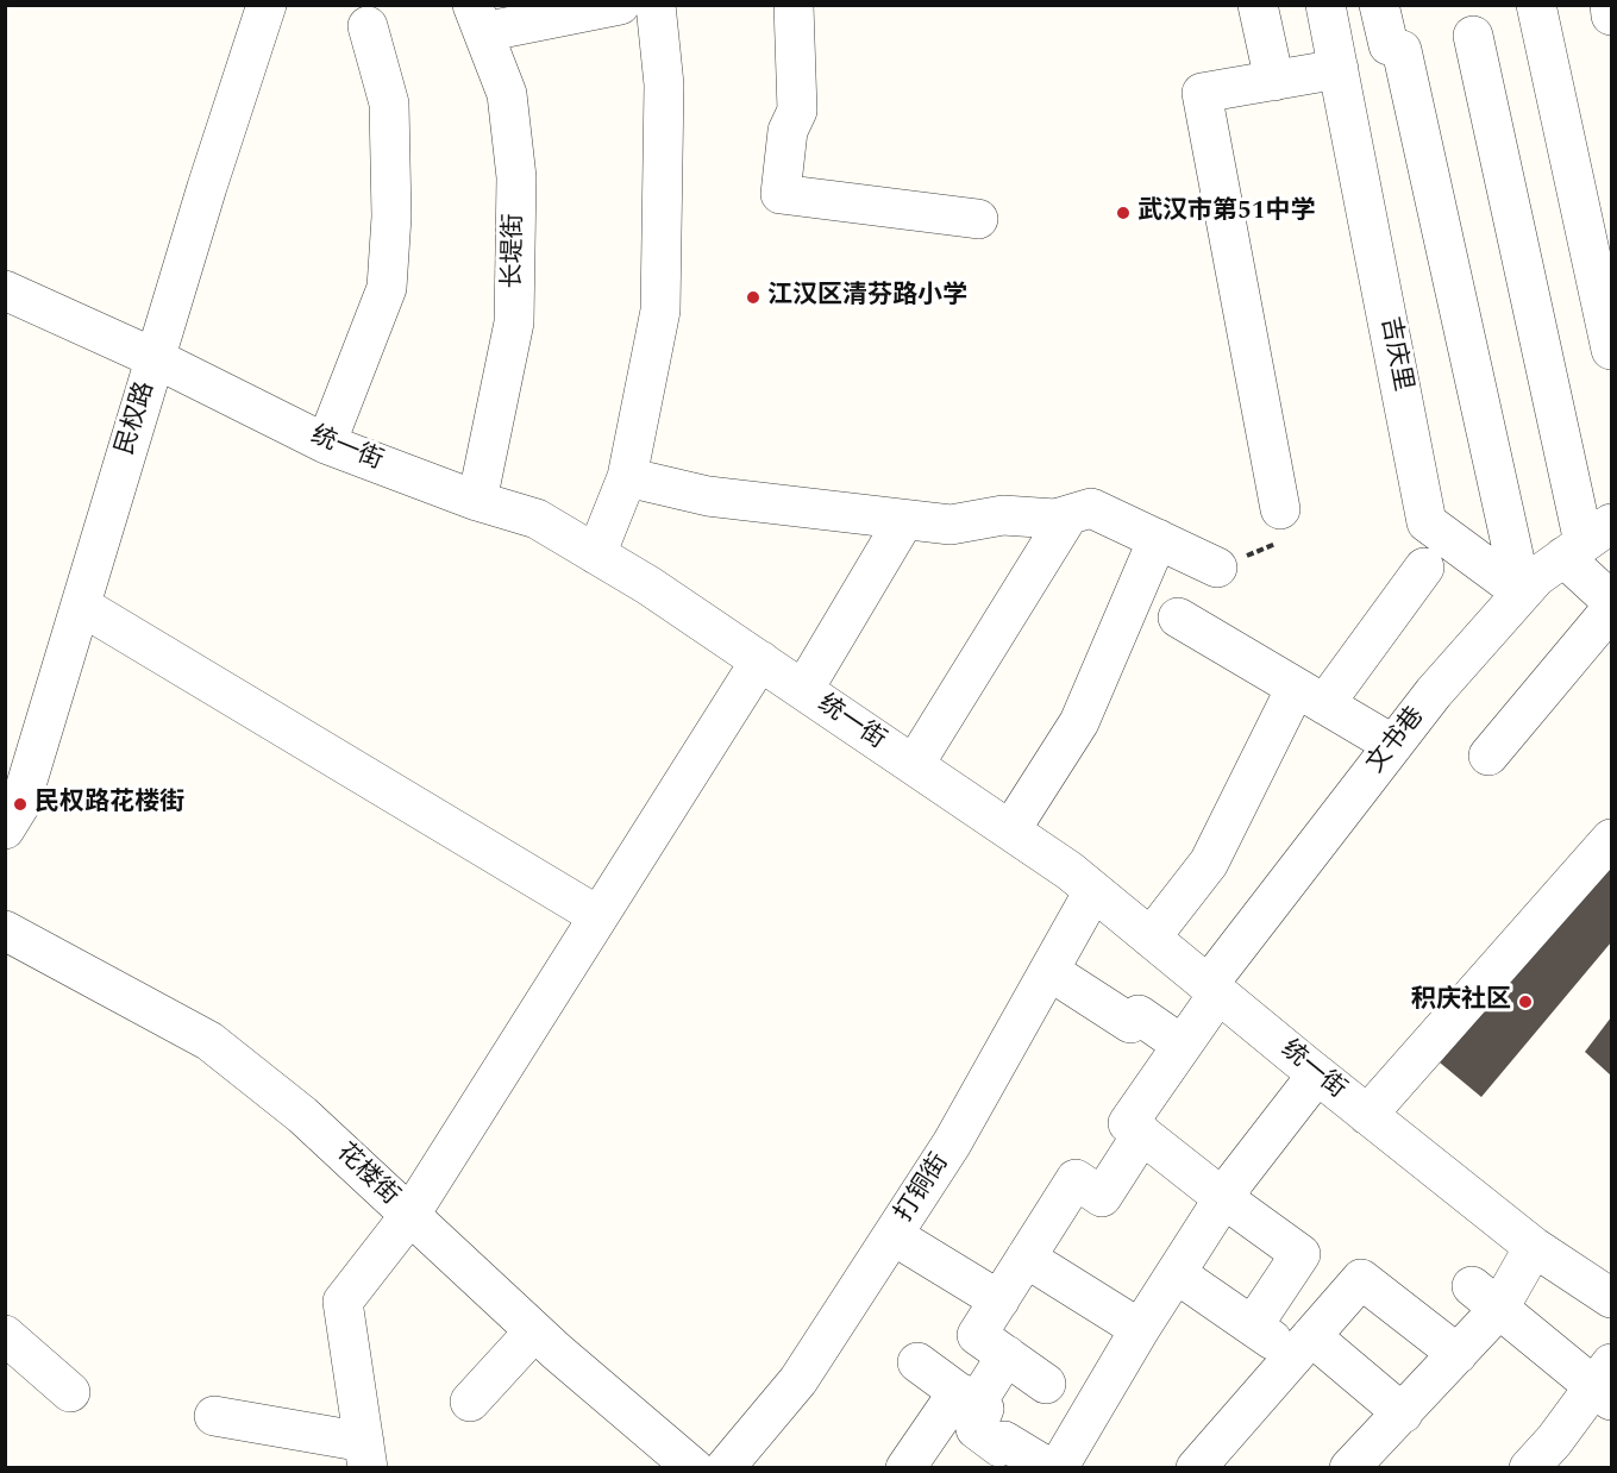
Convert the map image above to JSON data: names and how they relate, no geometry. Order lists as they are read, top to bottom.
{
  "streets": {
    "street": [
      "长堤街",
      "吉庆里",
      "民权路",
      "统一街",
      "文书巷",
      "花楼街",
      "打铜街"
    ]
  },
  "crossings": [
    ["长堤街", "统一街"],
    ["吉庆里", "文书巷"],
    ["民权路", "统一街"],
    ["统一街", "文书巷"],
    ["统一街", "打铜街"]
  ],
  "places": [
    "武汉市第51中学",
    "江汉区清芬路小学",
    "民权路花楼街",
    "积庆社区"
  ]
}
